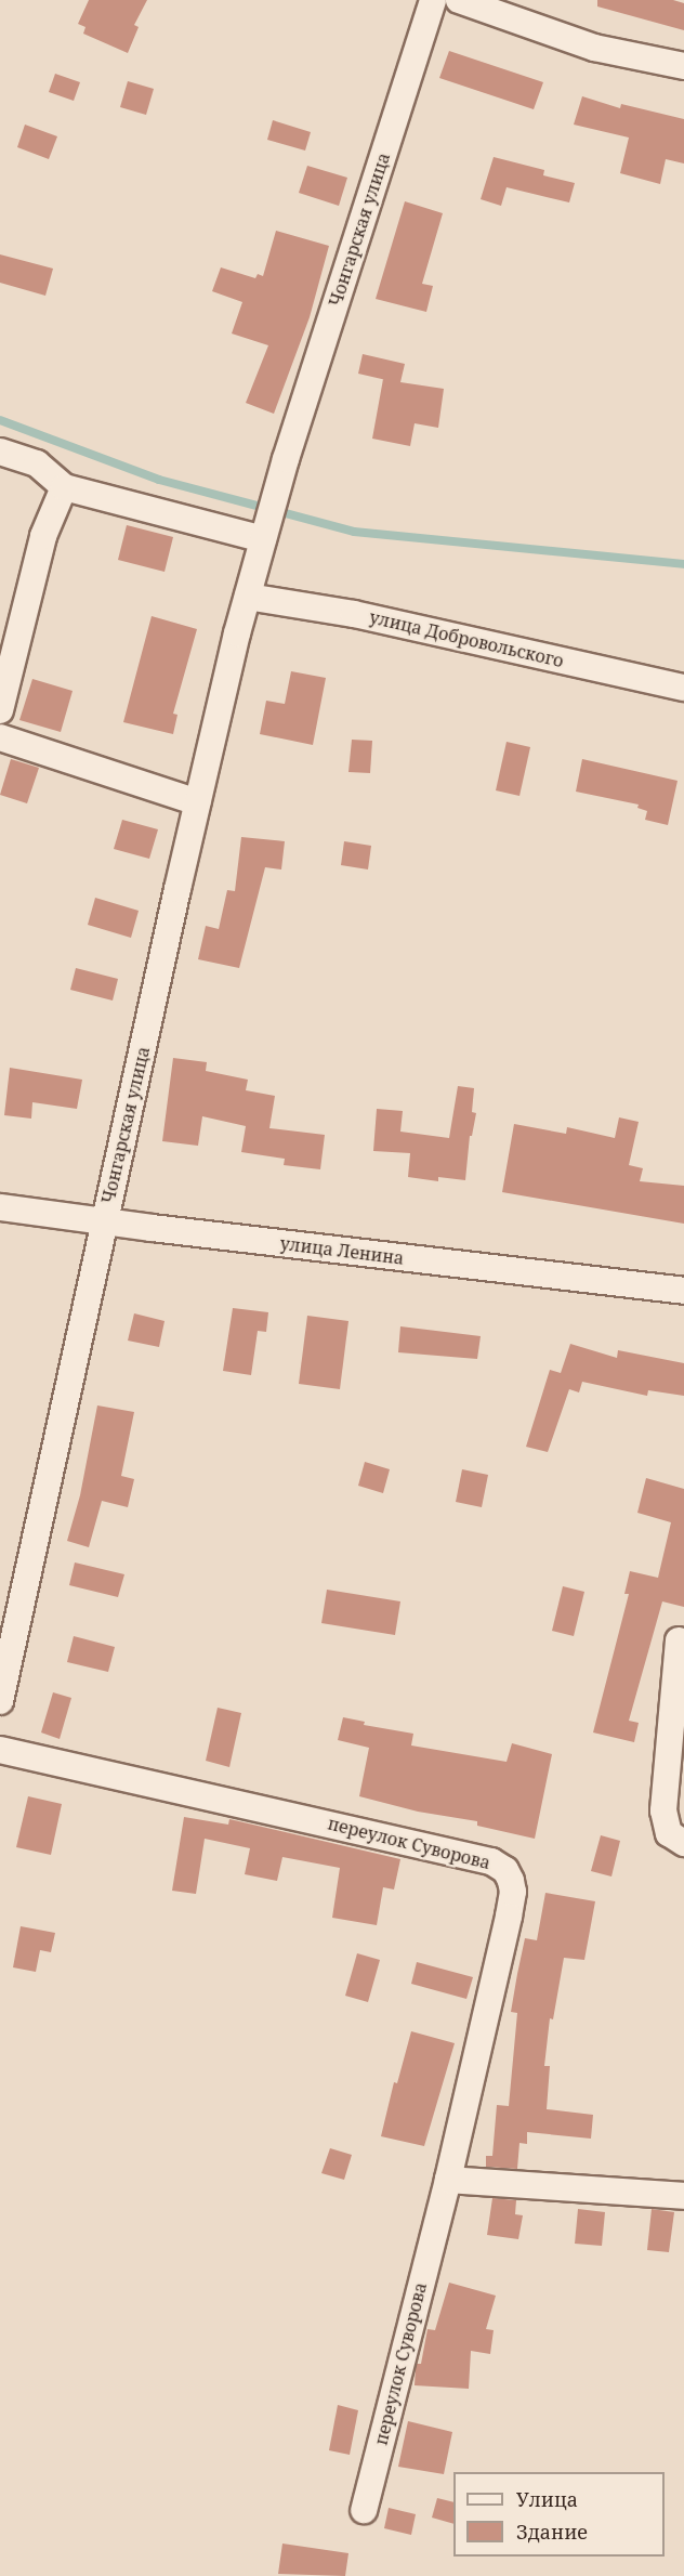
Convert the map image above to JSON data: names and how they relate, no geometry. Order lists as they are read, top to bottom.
{
  "streets": {
    "street": [
      "Чонгарская улица",
      "улица Добровольского",
      "улица Ленина",
      "переулок Суворова"
    ]
  },
  "crossings": [
    ["Чонгарская улица", "улица Добровольского"],
    ["Чонгарская улица", "улица Ленина"]
  ],
  "legend": ["Улица", "Здание"]
}
